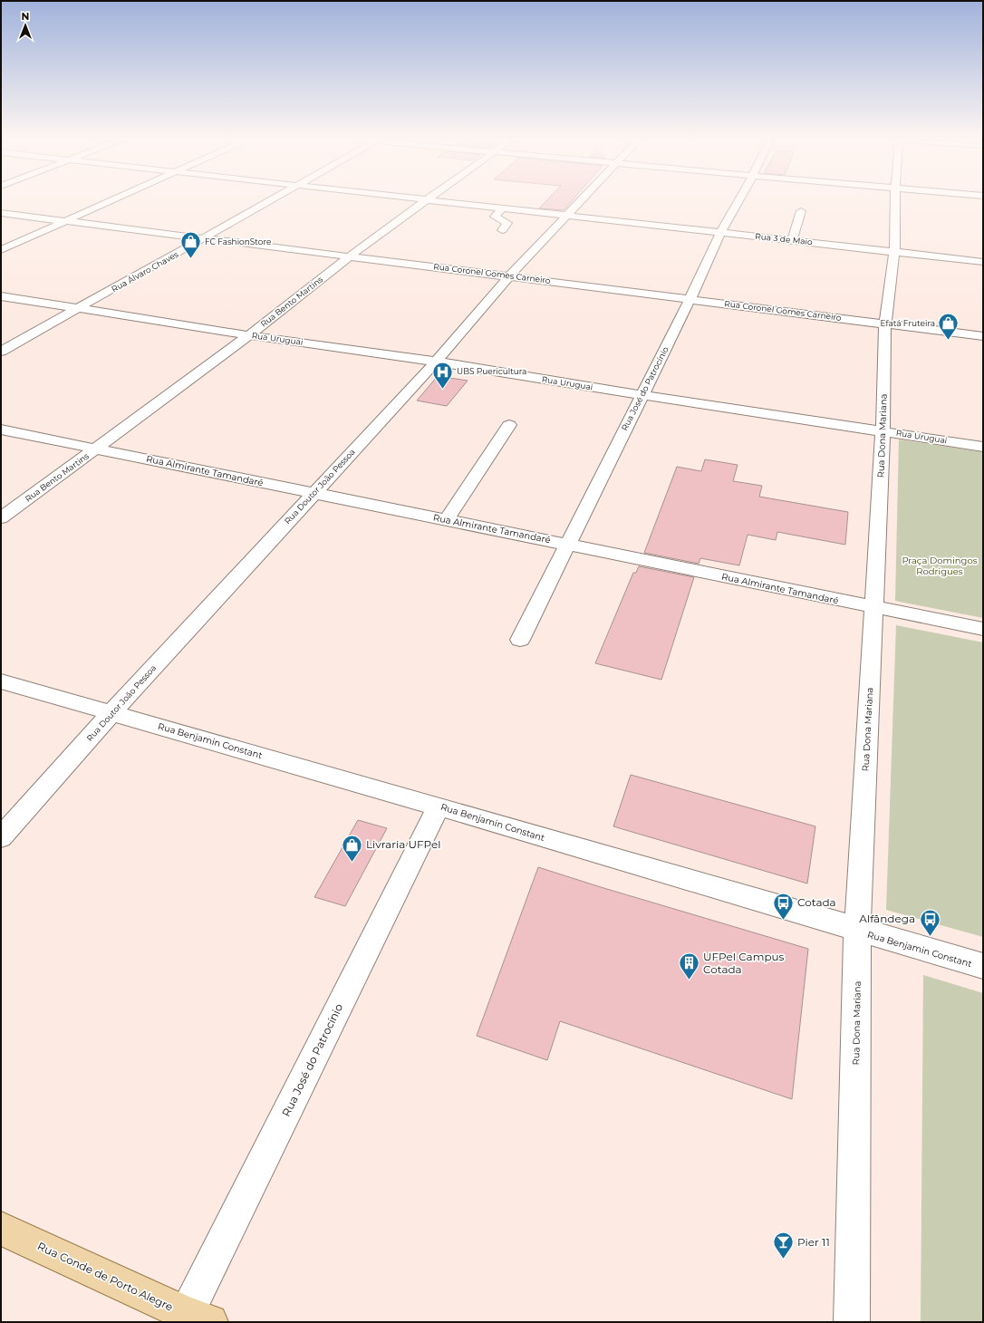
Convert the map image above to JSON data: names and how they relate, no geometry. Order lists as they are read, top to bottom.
{
  "streets": {
    "main road": ["Rua Conde de Porto Alegre"],
    "street": [
      "Rua 3 de Maio",
      "Rua Álvaro Chaves",
      "Rua Coronel Gomes Carneiro",
      "Rua Bento Martins",
      "Rua Uruguai",
      "Rua José do Patrocínio",
      "Rua Dona Mariana",
      "Rua Almirante Tamandaré",
      "Rua Doutor João Pessoa",
      "Rua Benjamin Constant"
    ]
  },
  "crossings": [
    ["Rua 3 de Maio", "Rua Bento Martins"],
    ["Rua 3 de Maio", "Rua José do Patrocínio"],
    ["Rua 3 de Maio", "Rua Dona Mariana"],
    ["Rua 3 de Maio", "Rua Doutor João Pessoa"],
    ["Rua Álvaro Chaves", "Rua Coronel Gomes Carneiro"],
    ["Rua Álvaro Chaves", "Rua Uruguai"],
    ["Rua Coronel Gomes Carneiro", "Rua Bento Martins"],
    ["Rua Coronel Gomes Carneiro", "Rua José do Patrocínio"],
    ["Rua Coronel Gomes Carneiro", "Rua Dona Mariana"],
    ["Rua Coronel Gomes Carneiro", "Rua Doutor João Pessoa"],
    ["Rua Bento Martins", "Rua Uruguai"],
    ["Rua Bento Martins", "Rua Almirante Tamandaré"],
    ["Rua Uruguai", "Rua José do Patrocínio"],
    ["Rua Uruguai", "Rua Dona Mariana"],
    ["Rua Uruguai", "Rua Doutor João Pessoa"],
    ["Rua José do Patrocínio", "Rua Almirante Tamandaré"],
    ["Rua José do Patrocínio", "Rua Benjamin Constant"],
    ["Rua José do Patrocínio", "Rua Conde de Porto Alegre"],
    ["Rua Dona Mariana", "Rua Almirante Tamandaré"],
    ["Rua Dona Mariana", "Rua Benjamin Constant"],
    ["Rua Almirante Tamandaré", "Rua Doutor João Pessoa"],
    ["Rua Doutor João Pessoa", "Rua Benjamin Constant"]
  ],
  "parks": ["Praça Domingos Rodrigues"],
  "places": {
    "shop": ["FC FashionStore", "Efatá Fruteira", "Livraria UFPel"],
    "hospital": ["UBS Puericultura"],
    "bus stop": ["Cotada", "Alfândega"],
    "building": ["UFPel Campus Cotada"],
    "bar": ["Pier 11"]
  },
  "north": "top"
}
